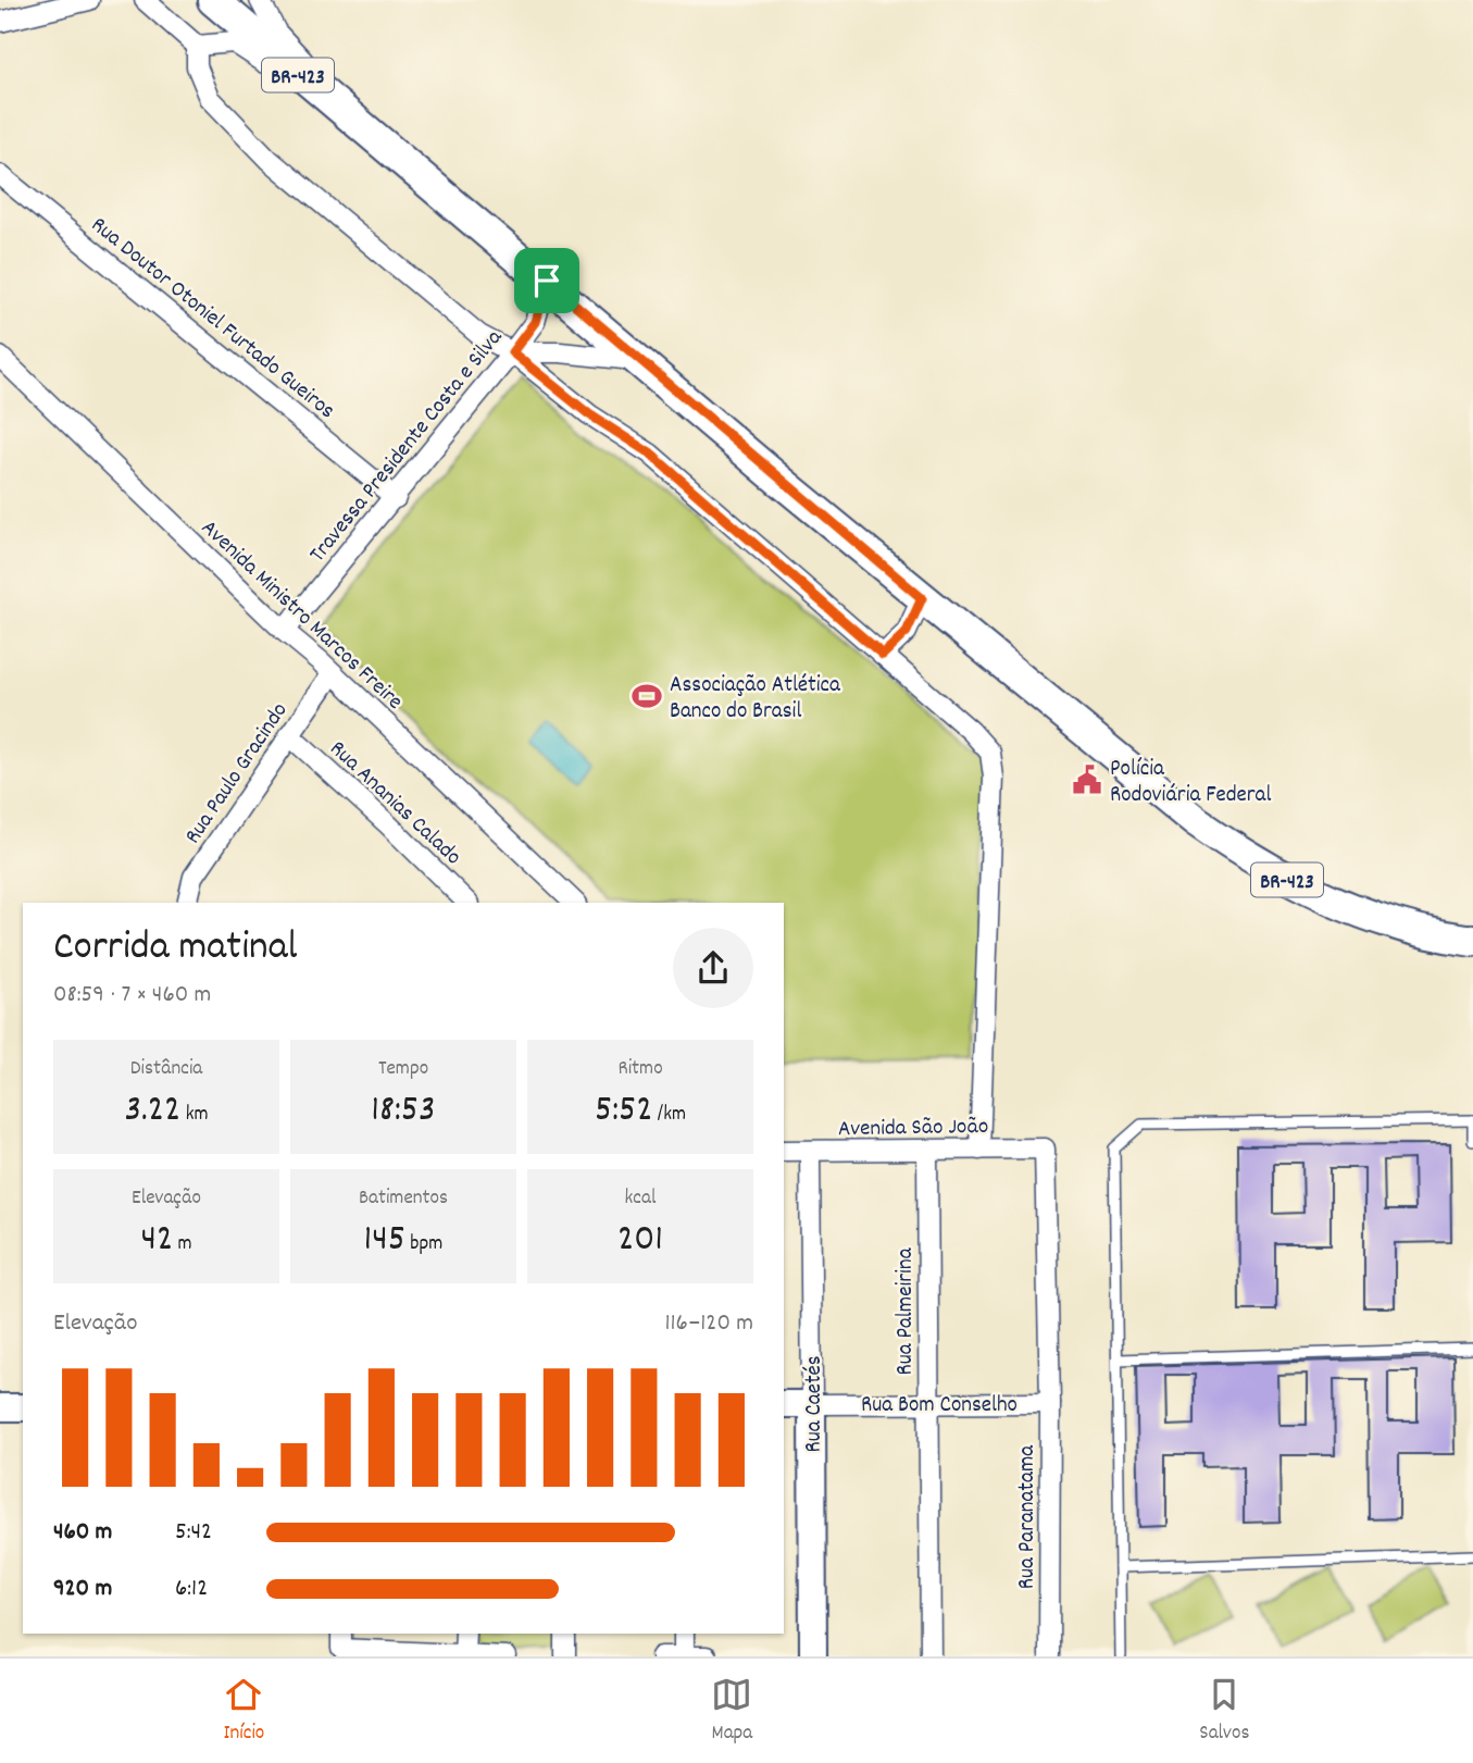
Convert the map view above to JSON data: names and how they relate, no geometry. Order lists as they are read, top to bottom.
{
  "streets": {
    "main road": ["BR-423"],
    "street": [
      "Rua Doutor Otoniel Furtado Gueiros",
      "Travessa Presidente Costa e Silva",
      "Avenida Ministro Marcos Freire",
      "Rua Paulo Gracindo",
      "Rua Ananias Calado",
      "Avenida São João",
      "Rua Palmeirina",
      "Rua Bom Conselho",
      "Rua Caetés",
      "Rua Paranatama"
    ]
  },
  "crossings": [
    ["BR-423", "Travessa Presidente Costa e Silva"],
    ["Rua Doutor Otoniel Furtado Gueiros", "Travessa Presidente Costa e Silva"],
    ["Travessa Presidente Costa e Silva", "Avenida Ministro Marcos Freire"],
    ["Avenida Ministro Marcos Freire", "Rua Paulo Gracindo"],
    ["Rua Paulo Gracindo", "Rua Ananias Calado"],
    ["Avenida São João", "Rua Palmeirina"],
    ["Avenida São João", "Rua Caetés"],
    ["Avenida São João", "Rua Paranatama"],
    ["Rua Palmeirina", "Rua Bom Conselho"],
    ["Rua Bom Conselho", "Rua Caetés"],
    ["Rua Bom Conselho", "Rua Paranatama"]
  ],
  "places": {
    "sports": ["Associação Atlética Banco do Brasil"],
    "public building": ["Polícia Rodoviária Federal"]
  },
  "page": {
    "heading": ["Corrida matinal", "08:59 · 7 × 460 m"],
    "stats": [
      ["Distância", "3.22 km"],
      ["Tempo", "18:53"],
      ["Ritmo", "5:52 /km"],
      ["Elevação", "42 m"],
      ["Batimentos", "145 bpm"],
      ["kcal", "201"]
    ],
    "chart": ["Elevação", "116–120 m"],
    "list": [
      {
        "name": "460 m",
        "note": "5:42"
      },
      {
        "name": "920 m",
        "note": "6:12"
      }
    ],
    "tabs": ["Início", "Mapa", "Salvos"]
  }
}
